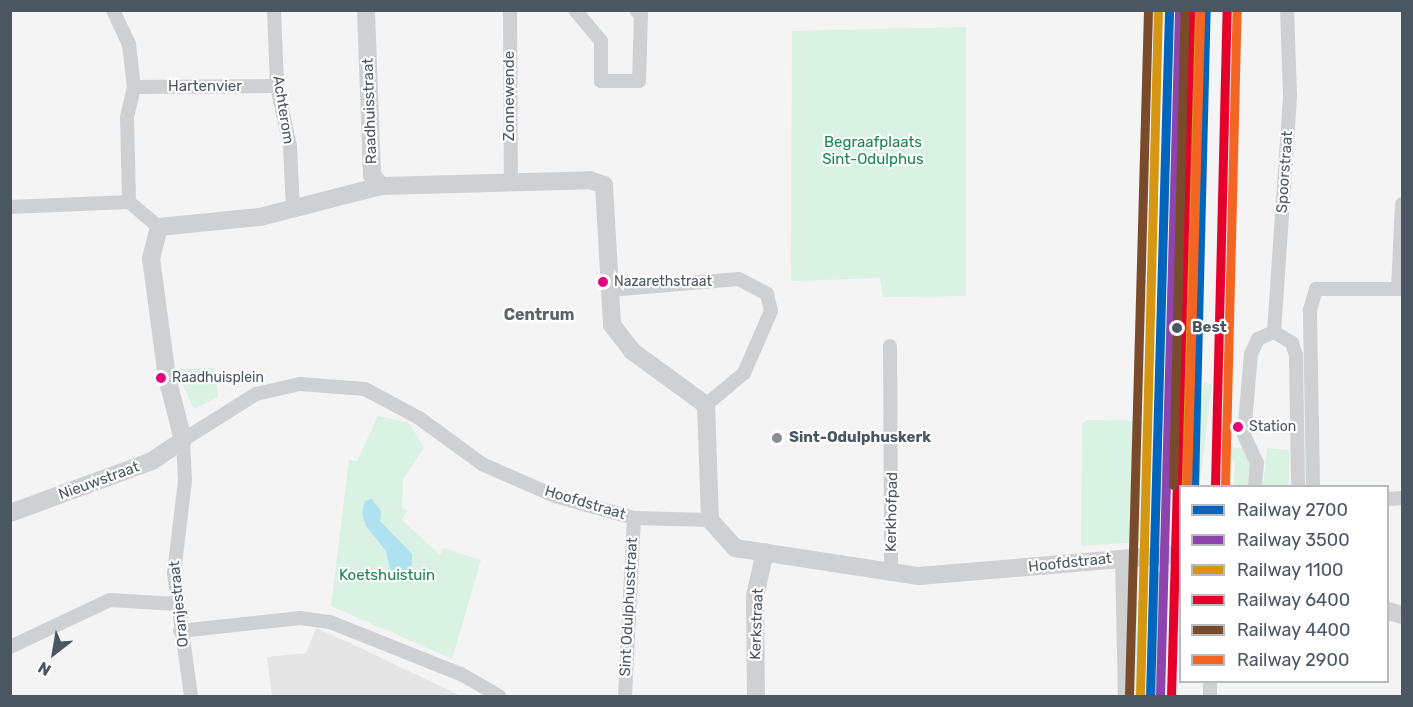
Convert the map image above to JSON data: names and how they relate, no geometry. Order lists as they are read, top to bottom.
{
  "streets": {
    "street": [
      "Hartenvier",
      "Zonnewende",
      "Achterom",
      "Raadhuisstraat",
      "Spoorstraat",
      "Nieuwstraat",
      "Hoofdstraat",
      "Kerkhofpad",
      "Oranjestraat",
      "Sint Odulphusstraat",
      "Kerkstraat"
    ]
  },
  "crossings": [
    ["Hartenvier", "Achterom"],
    ["Zonnewende", "Raadhuisstraat"],
    ["Nieuwstraat", "Hoofdstraat"],
    ["Nieuwstraat", "Oranjestraat"],
    ["Hoofdstraat", "Kerkhofpad"],
    ["Hoofdstraat", "Oranjestraat"],
    ["Hoofdstraat", "Sint Odulphusstraat"],
    ["Hoofdstraat", "Kerkstraat"]
  ],
  "districts": ["Centrum"],
  "parks": ["Begraafplaats Sint-Odulphus", "Koetshuistuin"],
  "places": [
    "Nazarethstraat",
    "Best",
    "Raadhuisplein",
    "Station",
    "Sint-Odulphuskerk"
  ],
  "lines": [
    "rail line 2700",
    "rail line 3500",
    "rail line 1100",
    "rail line 4400",
    "rail line 6400",
    "rail line 2900"
  ],
  "legend": [
    "Railway 2700",
    "Railway 3500",
    "Railway 1100",
    "Railway 6400",
    "Railway 4400",
    "Railway 2900"
  ],
  "north": "bottom left"
}
